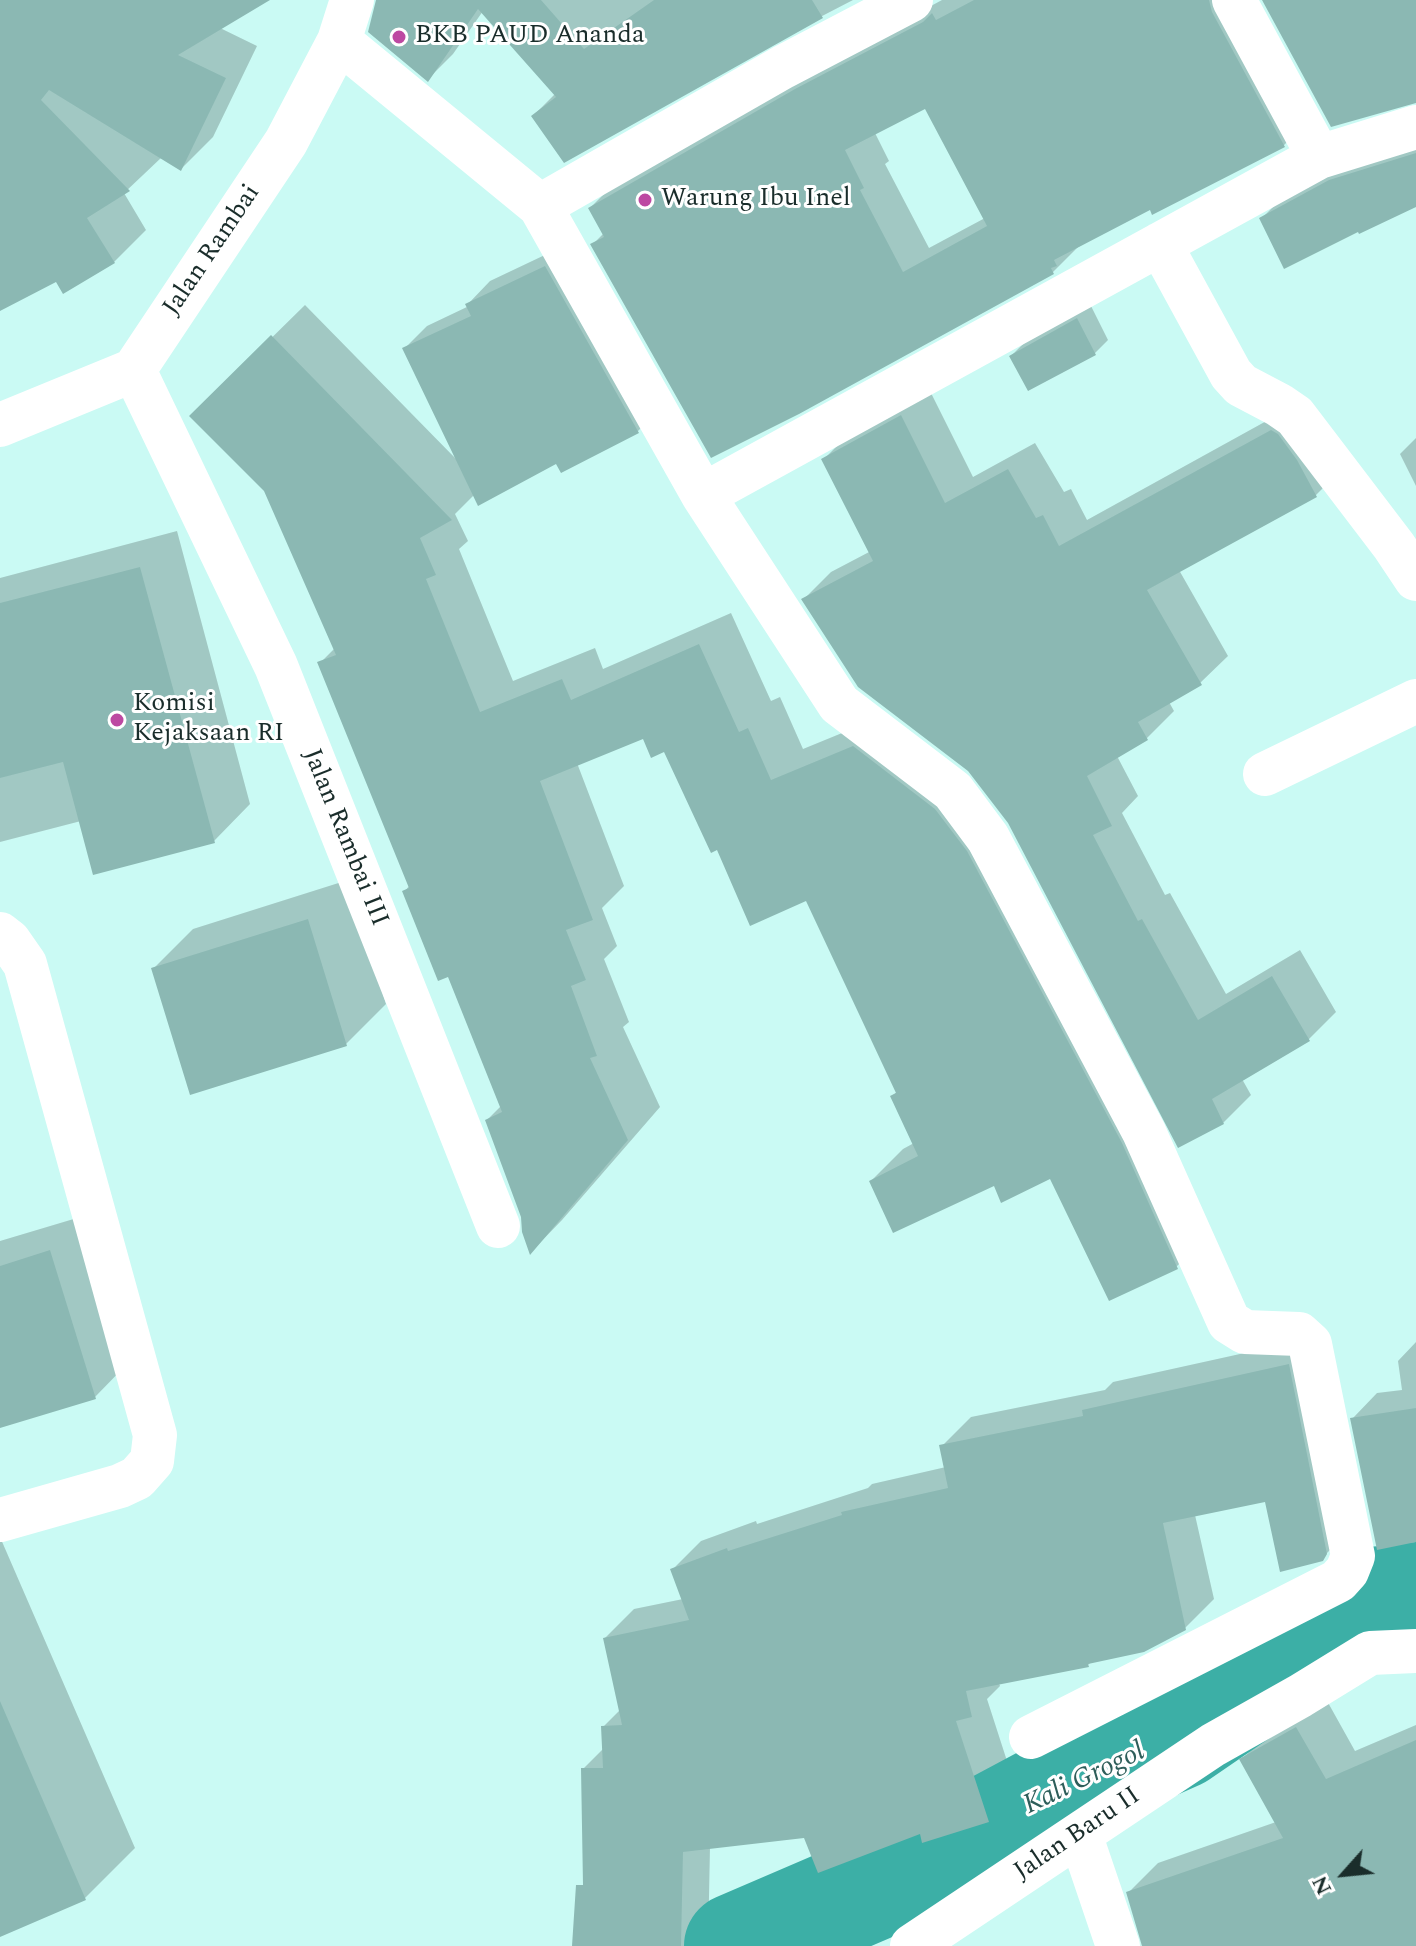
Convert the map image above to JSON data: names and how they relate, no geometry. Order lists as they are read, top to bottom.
{
  "streets": {
    "street": ["Jalan Rambai", "Jalan Rambai III", "Jalan Baru II"]
  },
  "crossings": [
    ["Jalan Rambai", "Jalan Rambai III"]
  ],
  "water": ["Kali Grogol"],
  "places": ["BKB PAUD Ananda", "Warung Ibu Inel", "Komisi Kejaksaan RI"],
  "north": "bottom left"
}
